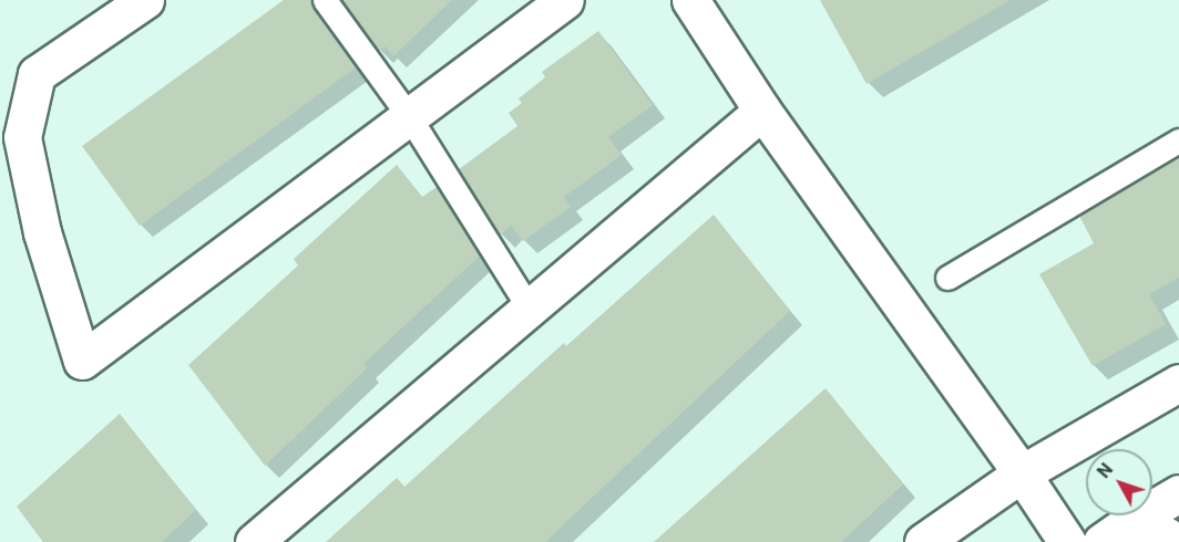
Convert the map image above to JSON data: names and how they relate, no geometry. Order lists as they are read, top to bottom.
{
  "north": "top left"
}
